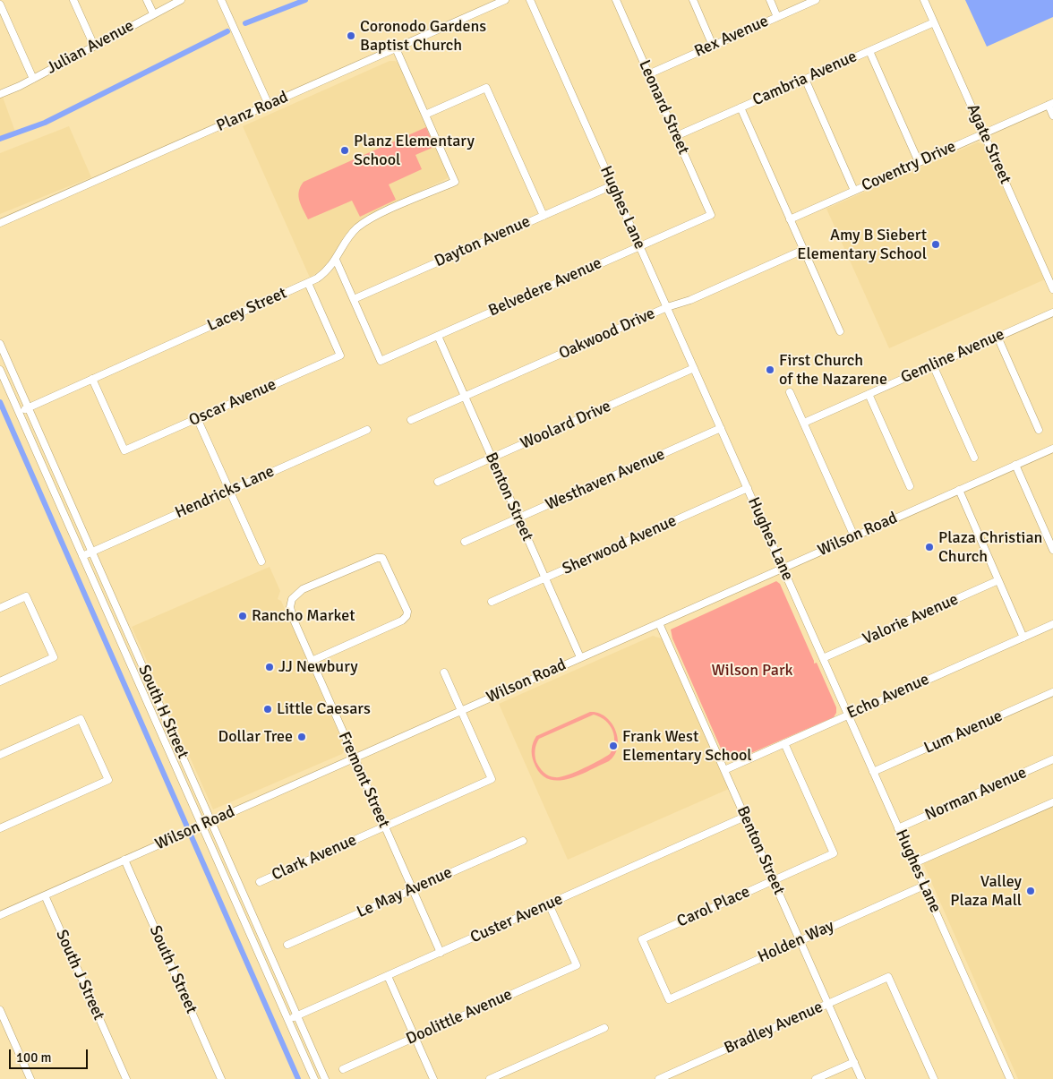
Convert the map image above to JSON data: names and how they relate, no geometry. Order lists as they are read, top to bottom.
{
  "streets": {
    "street": [
      "Rex Avenue",
      "Julian Avenue",
      "Cambria Avenue",
      "Leonard Street",
      "Planz Road",
      "Agate Street",
      "Coventry Drive",
      "Hughes Lane",
      "Dayton Avenue",
      "Belvedere Avenue",
      "Lacey Street",
      "Oakwood Drive",
      "Gemline Avenue",
      "Oscar Avenue",
      "Woolard Drive",
      "Westhaven Avenue",
      "Hendricks Lane",
      "Benton Street",
      "Wilson Road",
      "Sherwood Avenue",
      "Valorie Avenue",
      "Echo Avenue",
      "South H Street",
      "Lum Avenue",
      "Fremont Street",
      "Norman Avenue",
      "Clark Avenue",
      "Le May Avenue",
      "Carol Place",
      "Custer Avenue",
      "Holden Way",
      "South I Street",
      "South J Street",
      "Doolittle Avenue",
      "Bradley Avenue"
    ]
  },
  "crossings": [
    ["Rex Avenue", "Leonard Street"],
    ["Cambria Avenue", "Leonard Street"],
    ["Cambria Avenue", "Agate Street"],
    ["Leonard Street", "Belvedere Avenue"],
    ["Agate Street", "Coventry Drive"],
    ["Hughes Lane", "Dayton Avenue"],
    ["Hughes Lane", "Belvedere Avenue"],
    ["Hughes Lane", "Oakwood Drive"],
    ["Hughes Lane", "Woolard Drive"],
    ["Hughes Lane", "Westhaven Avenue"],
    ["Hughes Lane", "Wilson Road"],
    ["Hughes Lane", "Sherwood Avenue"],
    ["Hughes Lane", "Valorie Avenue"],
    ["Hughes Lane", "Echo Avenue"],
    ["Hughes Lane", "Lum Avenue"],
    ["Hughes Lane", "Norman Avenue"],
    ["Hughes Lane", "Holden Way"],
    ["Dayton Avenue", "Belvedere Avenue"],
    ["Belvedere Avenue", "Benton Street"],
    ["Lacey Street", "Oscar Avenue"],
    ["Lacey Street", "South H Street"],
    ["Oakwood Drive", "Benton Street"],
    ["Woolard Drive", "Benton Street"],
    ["Westhaven Avenue", "Benton Street"],
    ["Hendricks Lane", "South H Street"],
    ["Benton Street", "Wilson Road"],
    ["Benton Street", "Sherwood Avenue"],
    ["Benton Street", "Echo Avenue"],
    ["Benton Street", "Carol Place"],
    ["Benton Street", "Custer Avenue"],
    ["Benton Street", "Holden Way"],
    ["Benton Street", "Bradley Avenue"],
    ["Wilson Road", "South H Street"],
    ["Wilson Road", "Fremont Street"],
    ["Wilson Road", "Clark Avenue"],
    ["Wilson Road", "South I Street"],
    ["Wilson Road", "South J Street"],
    ["Echo Avenue", "Carol Place"],
    ["South H Street", "Custer Avenue"],
    ["Fremont Street", "Clark Avenue"],
    ["Fremont Street", "Le May Avenue"],
    ["Fremont Street", "Custer Avenue"],
    ["Carol Place", "Holden Way"],
    ["Custer Avenue", "Doolittle Avenue"]
  ],
  "parks": ["Wilson Park"],
  "places": [
    "Coronodo Gardens Baptist Church",
    "Planz Elementary School",
    "Amy B Siebert Elementary School",
    "First Church of the Nazarene",
    "Plaza Christian Church",
    "Rancho Market",
    "JJ Newbury",
    "Little Caesars",
    "Dollar Tree",
    "Frank West Elementary School",
    "Valley Plaza Mall"
  ],
  "scale_bar": "100 m"
}
